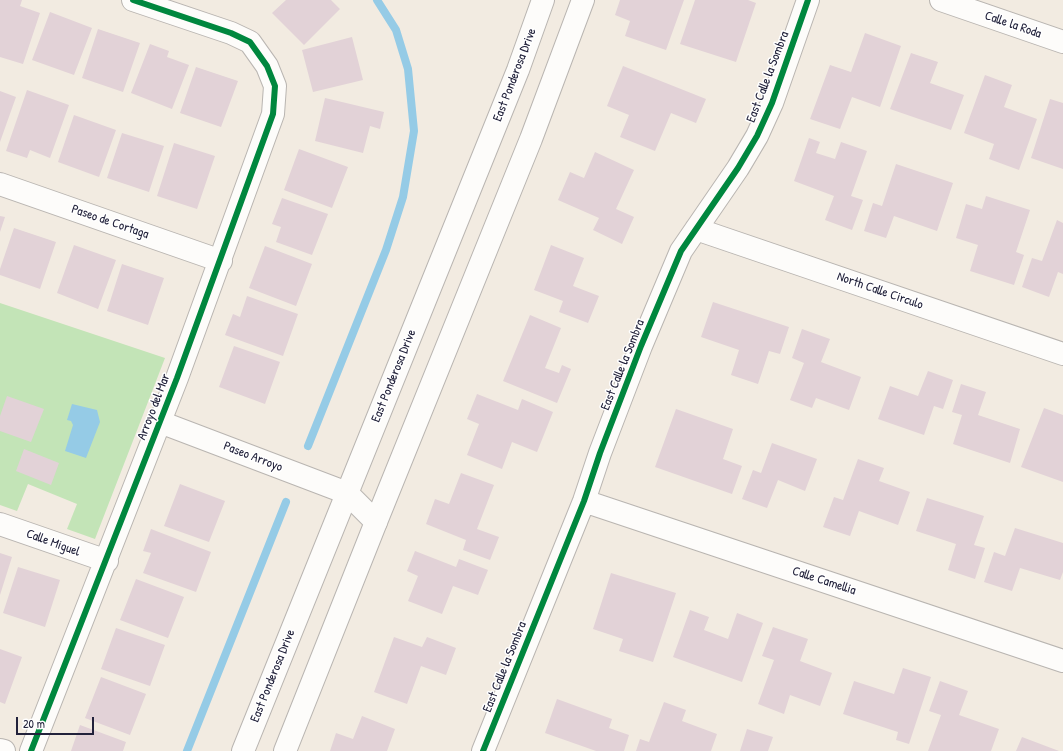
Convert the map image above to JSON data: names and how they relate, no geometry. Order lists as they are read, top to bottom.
{
  "streets": {
    "street": [
      "Calle la Roda",
      "East Ponderosa Drive",
      "East Calle la Sombra",
      "Paseo de Cortaga",
      "North Calle Circulo",
      "Arroyo del Mar",
      "Paseo Arroyo",
      "Calle Miguel",
      "Calle Camellia"
    ]
  },
  "crossings": [
    ["East Ponderosa Drive", "Paseo Arroyo"],
    ["East Calle la Sombra", "North Calle Circulo"],
    ["East Calle la Sombra", "Calle Camellia"],
    ["Paseo de Cortaga", "Arroyo del Mar"],
    ["Arroyo del Mar", "Paseo Arroyo"],
    ["Arroyo del Mar", "Calle Miguel"]
  ],
  "scale_bar": "20 m"
}
